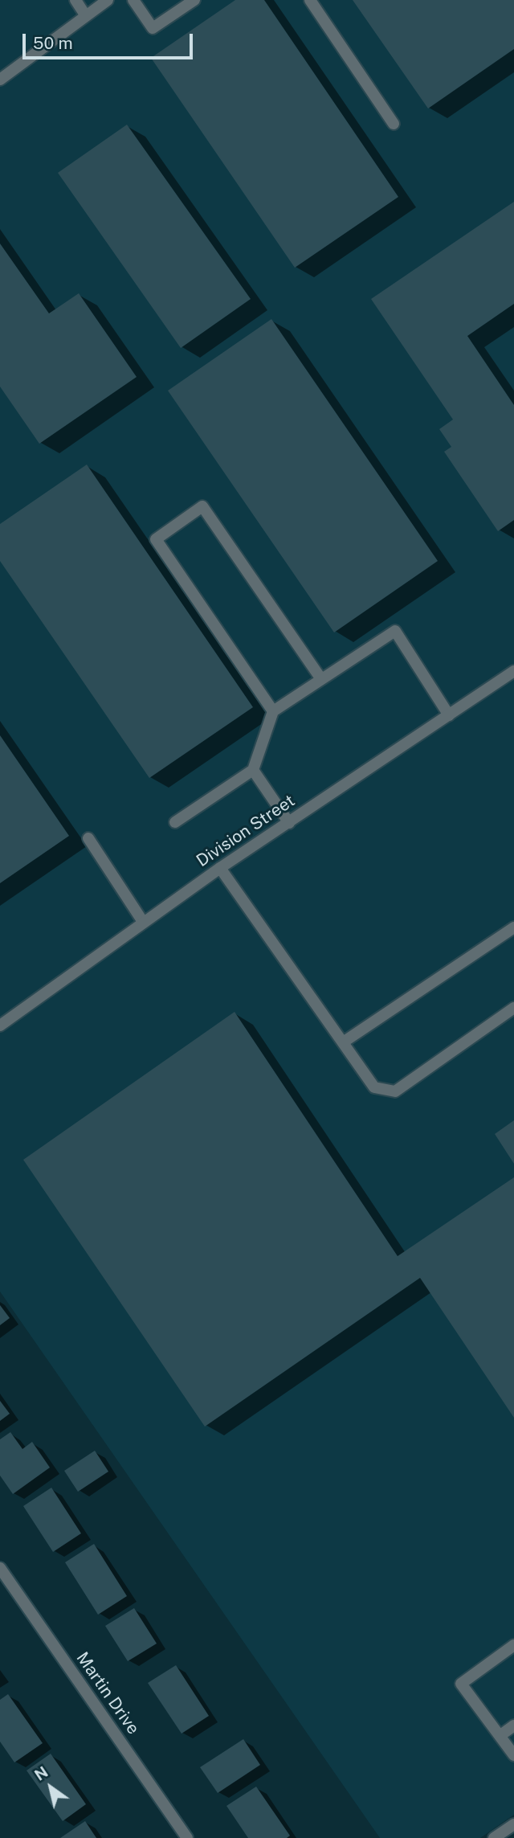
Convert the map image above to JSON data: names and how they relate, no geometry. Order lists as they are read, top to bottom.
{
  "streets": {
    "street": ["Division Street", "Martin Drive"]
  },
  "scale_bar": "50 m",
  "north": "top left"
}
